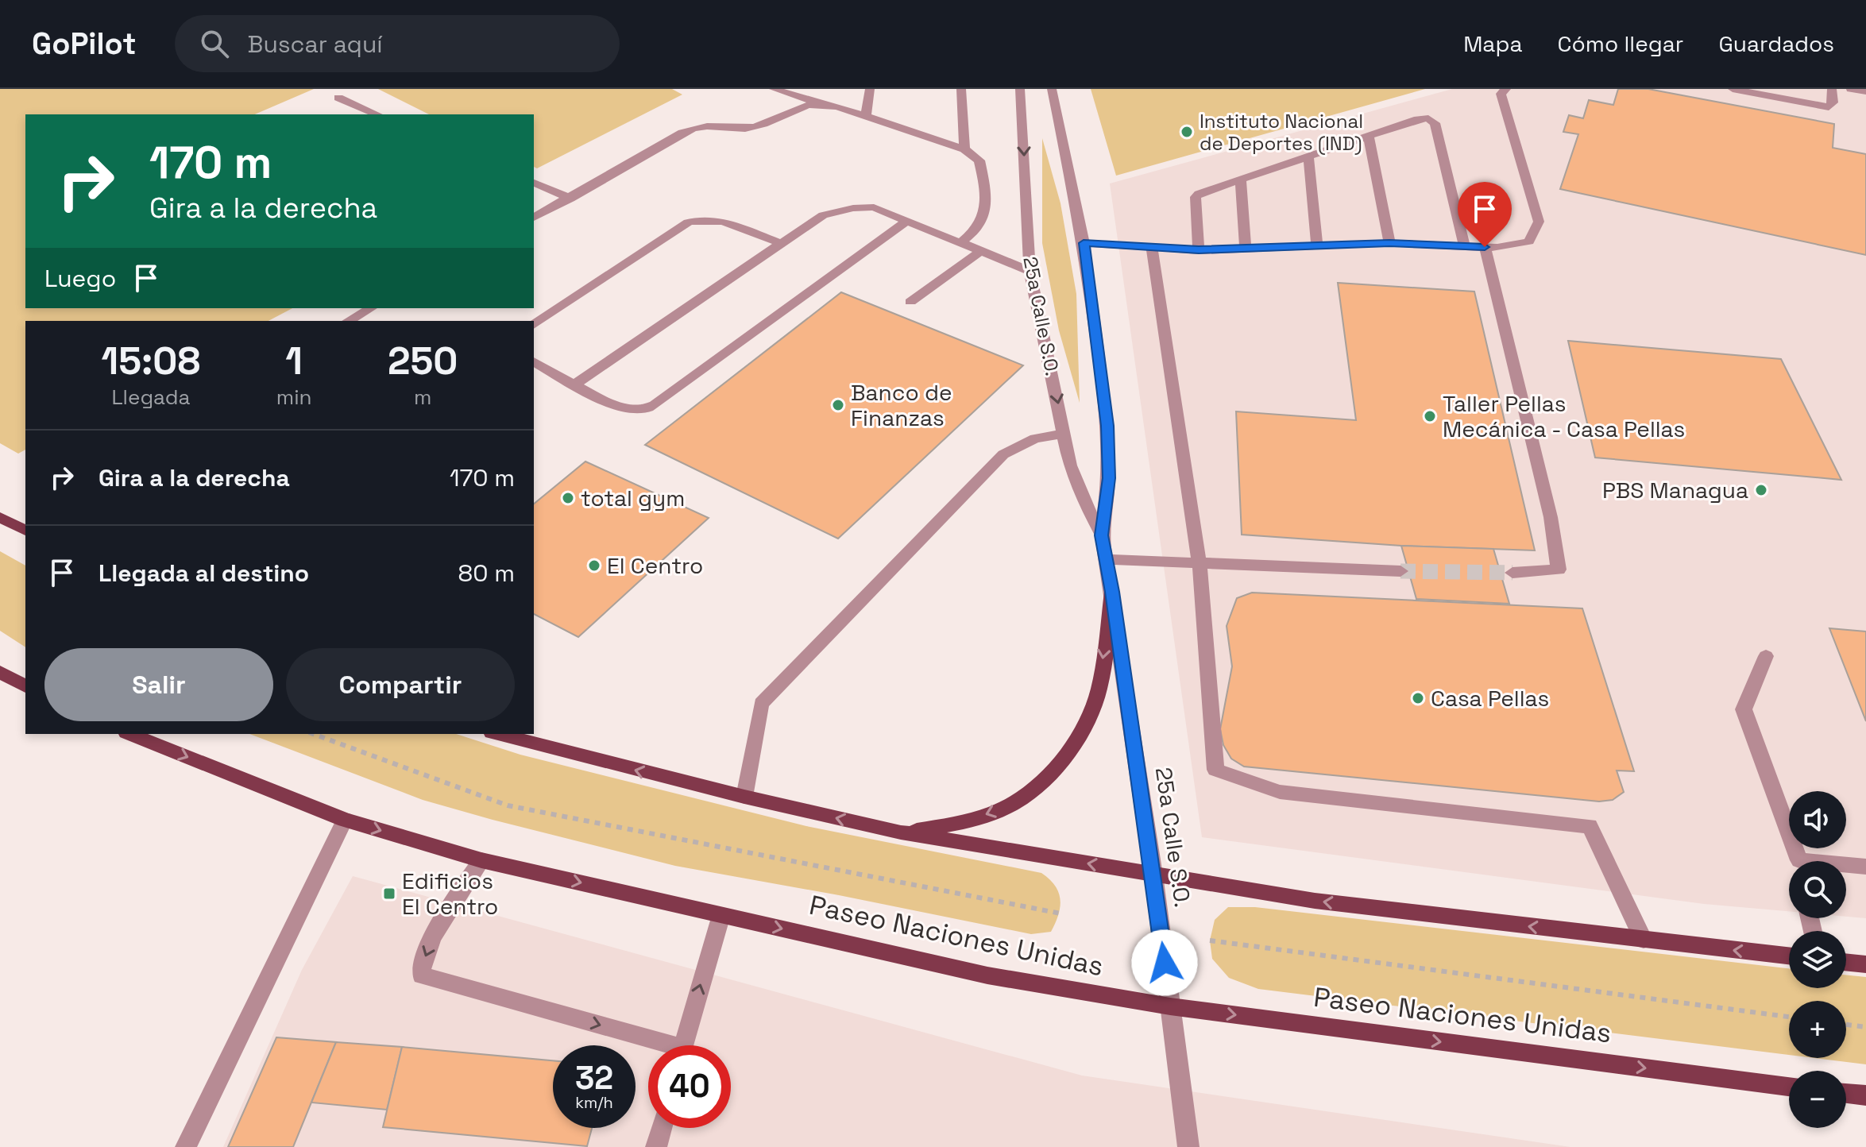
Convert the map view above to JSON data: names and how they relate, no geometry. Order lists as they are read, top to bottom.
{
  "streets": {
    "main road": ["Paseo Naciones Unidas"],
    "street": ["25a Calle S.O."]
  },
  "crossings": [
    ["25a Calle S.O.", "Paseo Naciones Unidas"]
  ],
  "places": {
    "other": [
      "Instituto Nacional de Deportes (IND)",
      "Banco de Finanzas",
      "Taller Pellas Mecánica - Casa Pellas",
      "PBS Managua",
      "total gym",
      "El Centro",
      "Casa Pellas"
    ],
    "transit": ["Edificios El Centro"]
  },
  "page": {
    "header": "GoPilot",
    "search": "Buscar aquí",
    "nav": ["Mapa", "Cómo llegar", "Guardados"],
    "turn": ["170 m", "Gira a la derecha"],
    "then": "Luego",
    "eta": [
      "15:08",
      "Llegada",
      "1",
      "min",
      "250",
      "m"
    ],
    "list": [
      {
        "name": "Gira a la derecha",
        "value": "170 m"
      },
      {
        "name": "Llegada al destino",
        "value": "80 m"
      }
    ],
    "buttons": ["Salir", "Compartir"],
    "map_buttons": ["+", "−"],
    "speed": "32 km/h",
    "limit": "40"
  }
}
